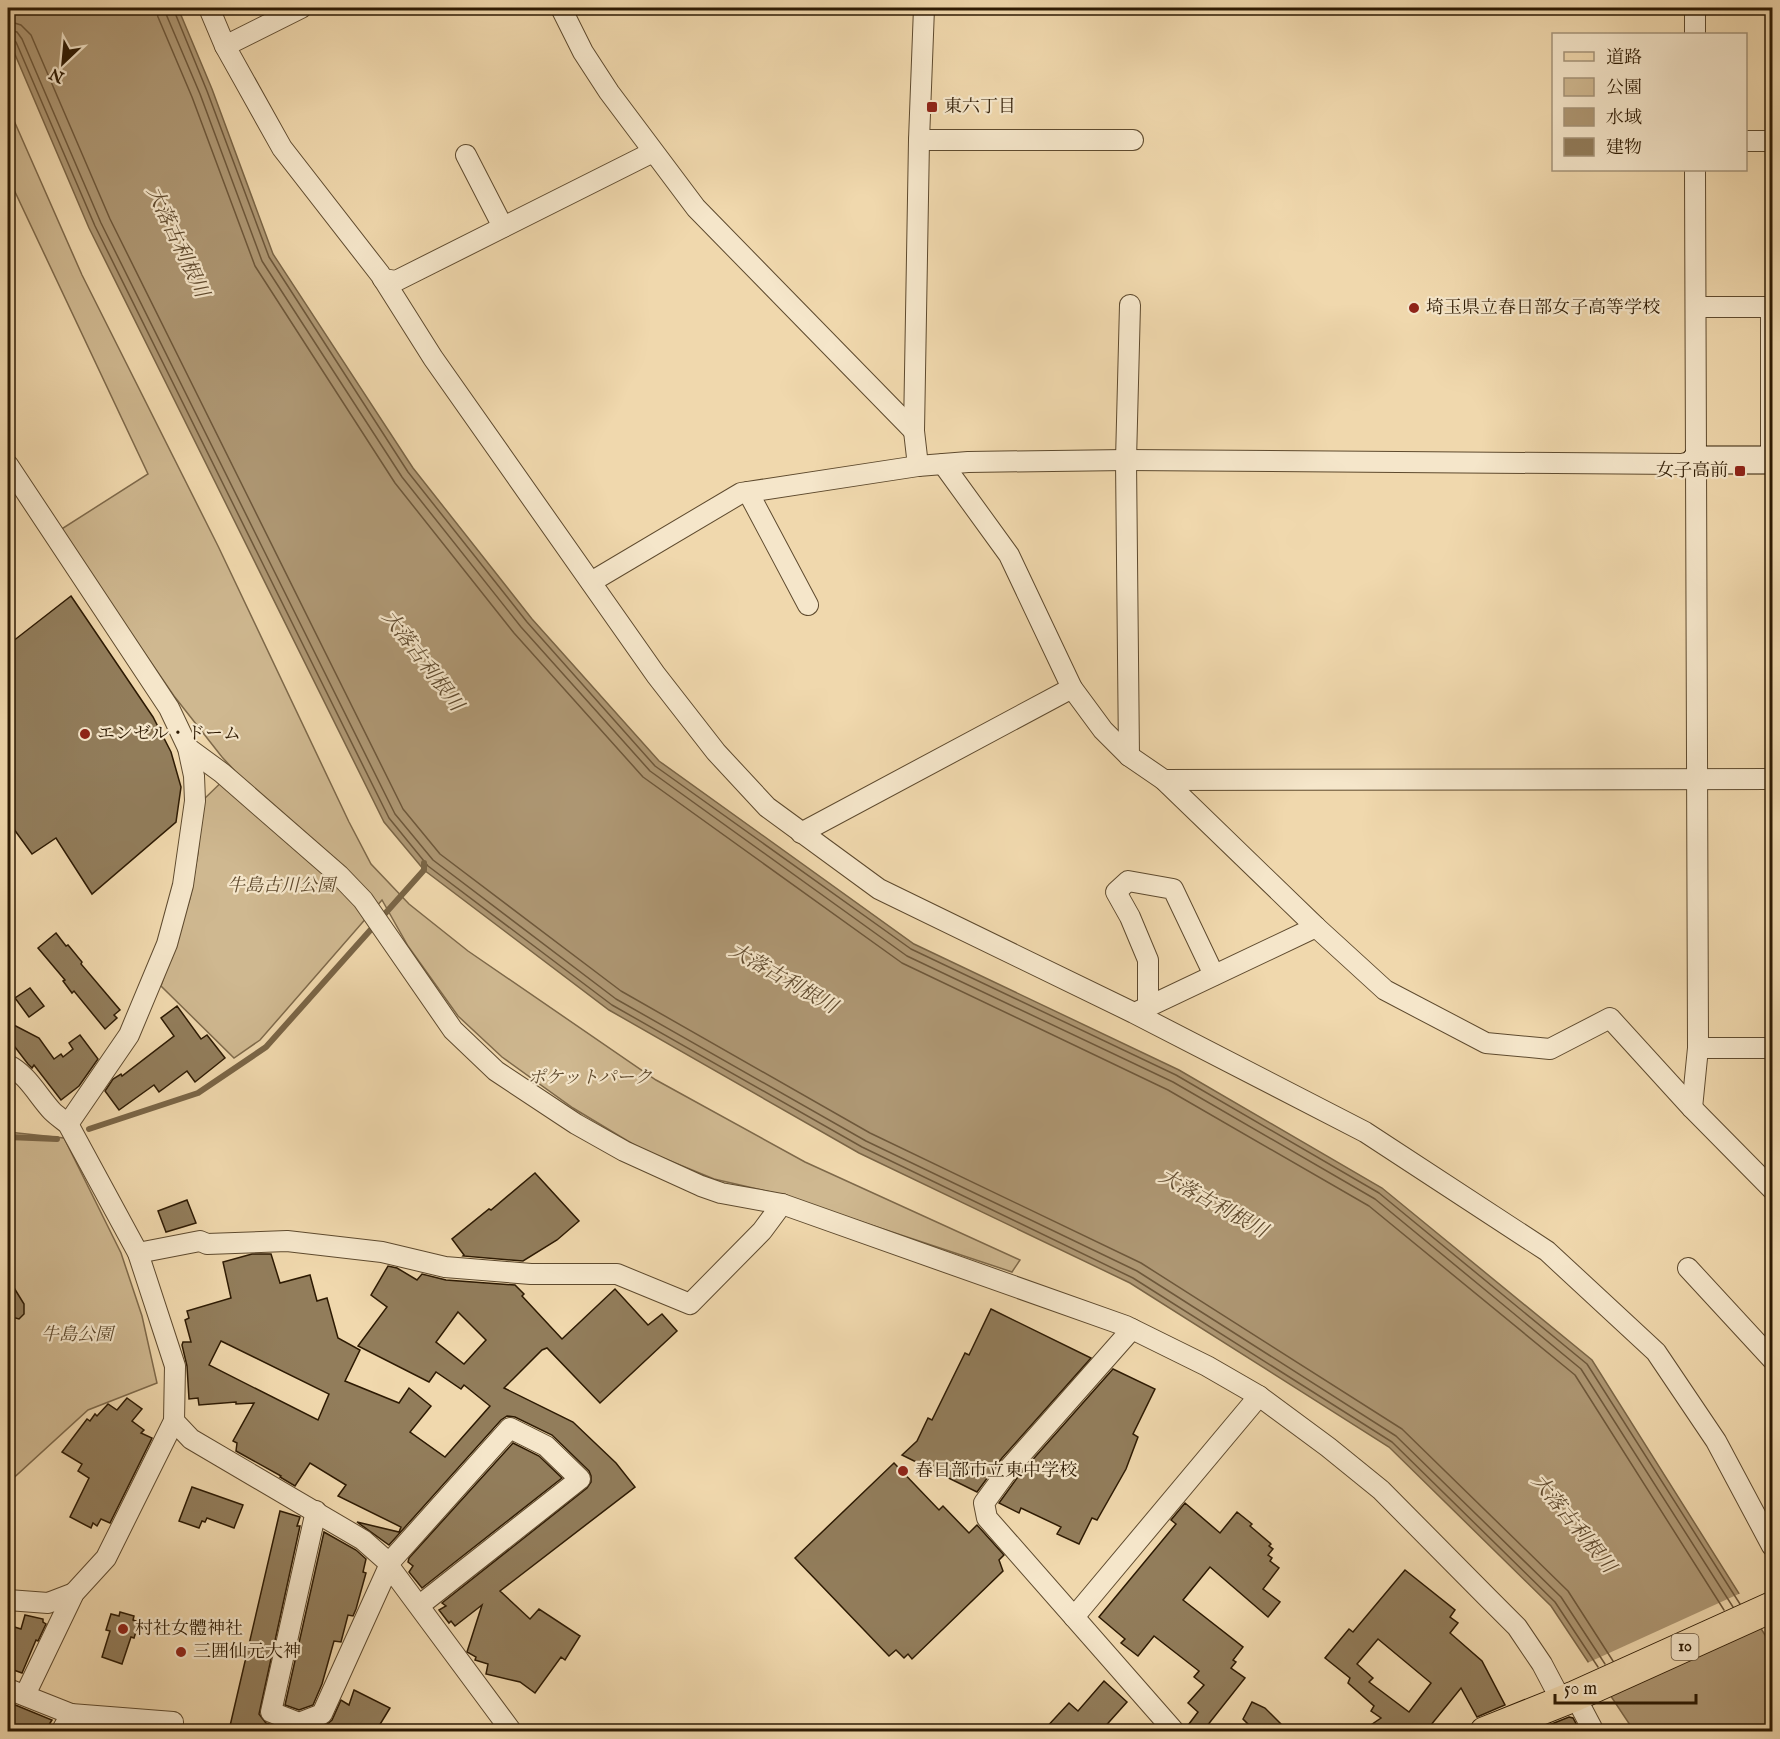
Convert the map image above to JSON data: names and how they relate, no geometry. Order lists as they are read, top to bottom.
{
  "streets": {
    "main road": ["10"]
  },
  "water": ["大落古利根川"],
  "parks": ["牛島古川公園", "ポケットパーク", "牛島公園"],
  "places": {
    "transit": ["東六丁目", "女子高前"],
    "other": [
      "埼玉県立春日部女子高等学校",
      "エンゼル・ドーム",
      "春日部市立東中学校",
      "村社女體神社",
      "三囲仙元大神"
    ]
  },
  "legend": [
    "道路",
    "公園",
    "水域",
    "建物"
  ],
  "scale_bar": "50 m",
  "north": "bottom left"
}
